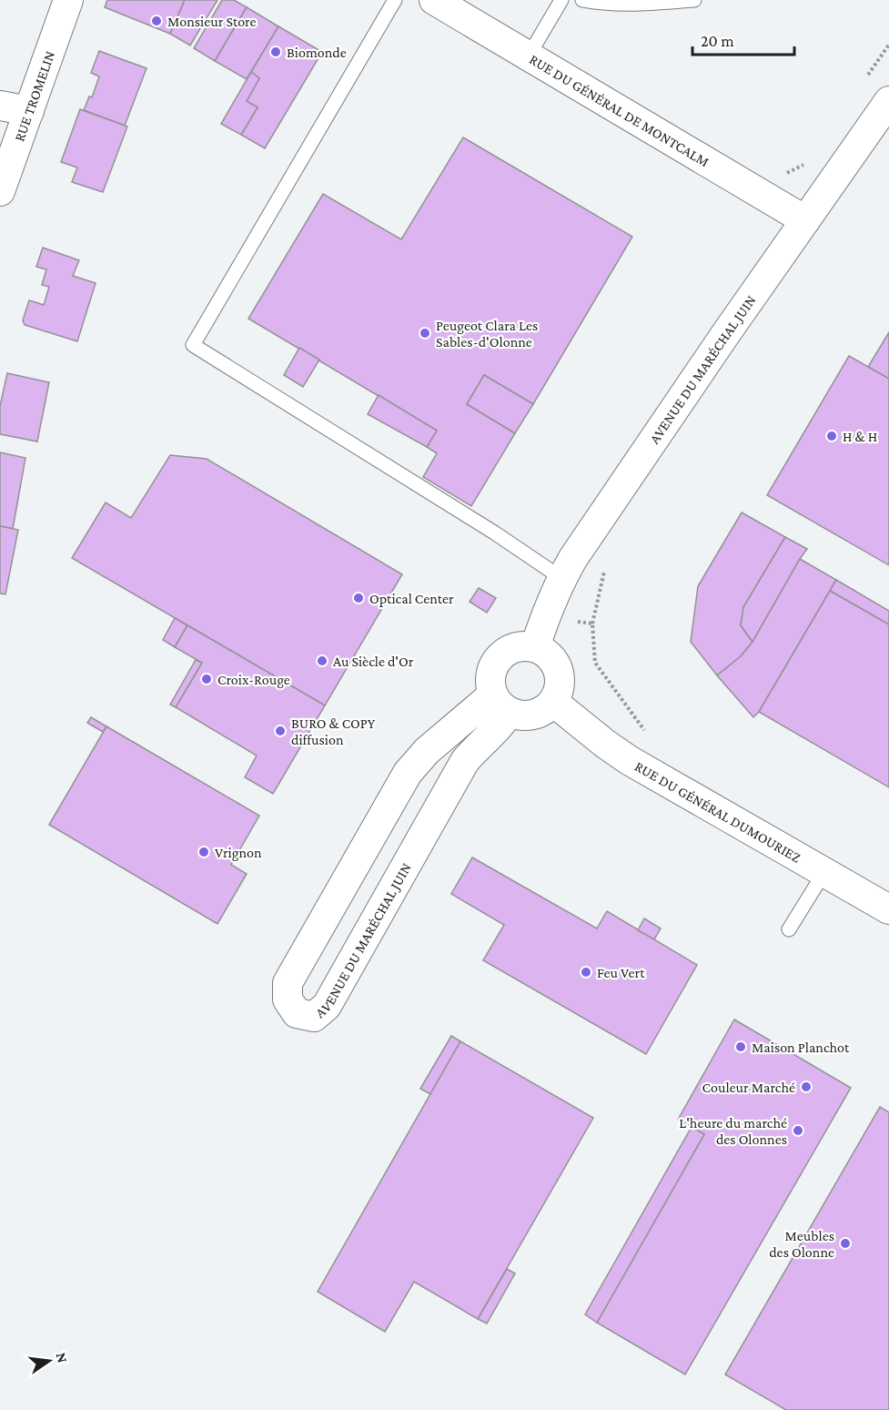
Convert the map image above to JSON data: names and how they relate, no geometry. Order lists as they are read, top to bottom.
{
  "streets": {
    "street": [
      "RUE TROMELIN",
      "RUE DU GÉNÉRAL DE MONTCALM",
      "AVENUE DU MARÉCHAL JUIN",
      "RUE DU GÉNÉRAL DUMOURIEZ"
    ]
  },
  "crossings": [
    ["RUE DU GÉNÉRAL DE MONTCALM", "AVENUE DU MARÉCHAL JUIN"],
    ["AVENUE DU MARÉCHAL JUIN", "RUE DU GÉNÉRAL DUMOURIEZ"]
  ],
  "places": [
    "Monsieur Store",
    "Biomonde",
    "Peugeot Clara Les Sables-d'Olonne",
    "H & H",
    "Optical Center",
    "Au Siècle d'Or",
    "Croix-Rouge",
    "BURO & COPY diffusion",
    "Vrignon",
    "Feu Vert",
    "Maison Planchot",
    "Couleur Marché",
    "L'heure du marché des Olonnes",
    "Meubles des Olonne"
  ],
  "scale_bar": "20 m",
  "north": "right"
}
